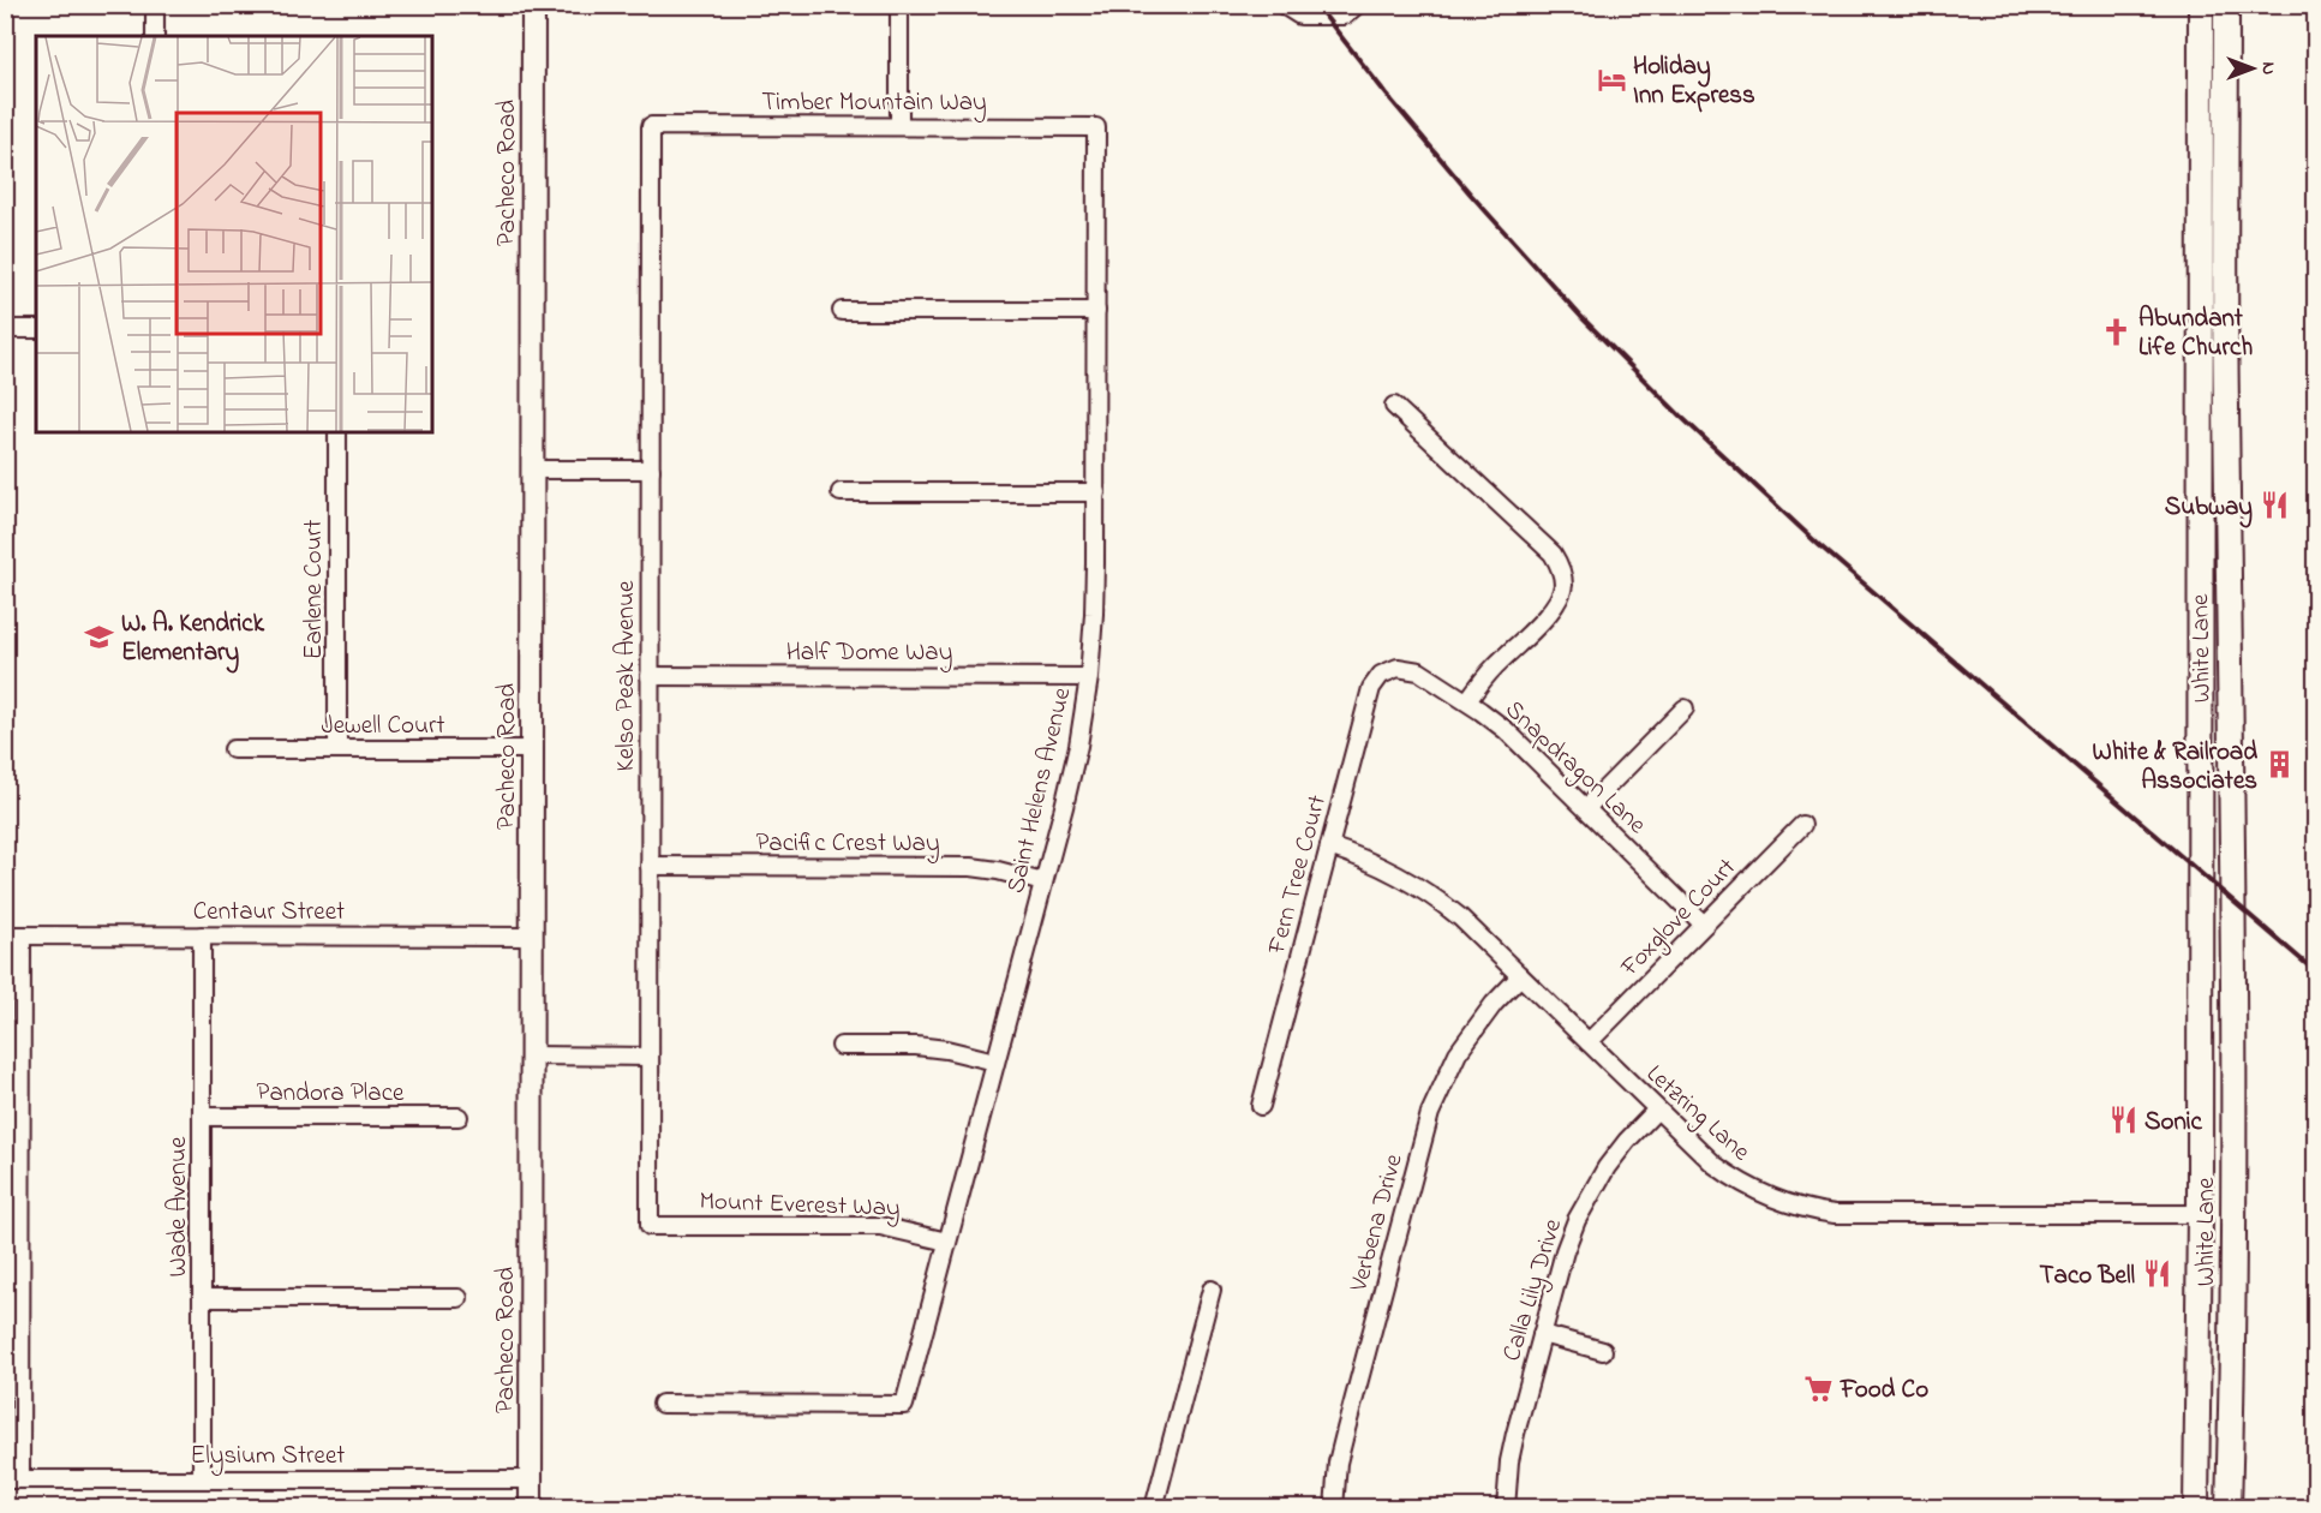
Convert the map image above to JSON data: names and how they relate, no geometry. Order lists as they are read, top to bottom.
{
  "streets": {
    "main road": ["White Lane"],
    "street": [
      "Timber Mountain Way",
      "Pacheco Road",
      "Earlene Court",
      "Half Dome Way",
      "Kelso Peak Avenue",
      "Jewell Court",
      "Snapdragon Lane",
      "Saint Helens Avenue",
      "Pacific Crest Way",
      "Fern Tree Court",
      "Centaur Street",
      "Foxglove Court",
      "Pandora Place",
      "Letzring Lane",
      "Mount Everest Way",
      "Wade Avenue",
      "Verbena Drive",
      "Calla Lily Drive",
      "Elysium Street"
    ]
  },
  "crossings": [
    ["Timber Mountain Way", "Kelso Peak Avenue"],
    ["Timber Mountain Way", "Saint Helens Avenue"],
    ["Pacheco Road", "Jewell Court"],
    ["Pacheco Road", "Centaur Street"],
    ["Pacheco Road", "Elysium Street"],
    ["Earlene Court", "Jewell Court"],
    ["White Lane", "Letzring Lane"],
    ["Half Dome Way", "Kelso Peak Avenue"],
    ["Half Dome Way", "Saint Helens Avenue"],
    ["Kelso Peak Avenue", "Pacific Crest Way"],
    ["Kelso Peak Avenue", "Mount Everest Way"],
    ["Snapdragon Lane", "Fern Tree Court"],
    ["Snapdragon Lane", "Foxglove Court"],
    ["Saint Helens Avenue", "Pacific Crest Way"],
    ["Saint Helens Avenue", "Mount Everest Way"],
    ["Fern Tree Court", "Letzring Lane"],
    ["Centaur Street", "Wade Avenue"],
    ["Foxglove Court", "Letzring Lane"],
    ["Pandora Place", "Wade Avenue"],
    ["Letzring Lane", "Verbena Drive"],
    ["Letzring Lane", "Calla Lily Drive"],
    ["Wade Avenue", "Elysium Street"]
  ],
  "places": {
    "hotel": ["Holiday Inn Express"],
    "church": ["Abundant Life Church"],
    "restaurant": ["Subway", "Sonic", "Taco Bell"],
    "school or university": ["W. A. Kendrick Elementary"],
    "building": ["White & Railroad Associates"],
    "supermarket": ["Food Co"]
  },
  "north": "right"
}
